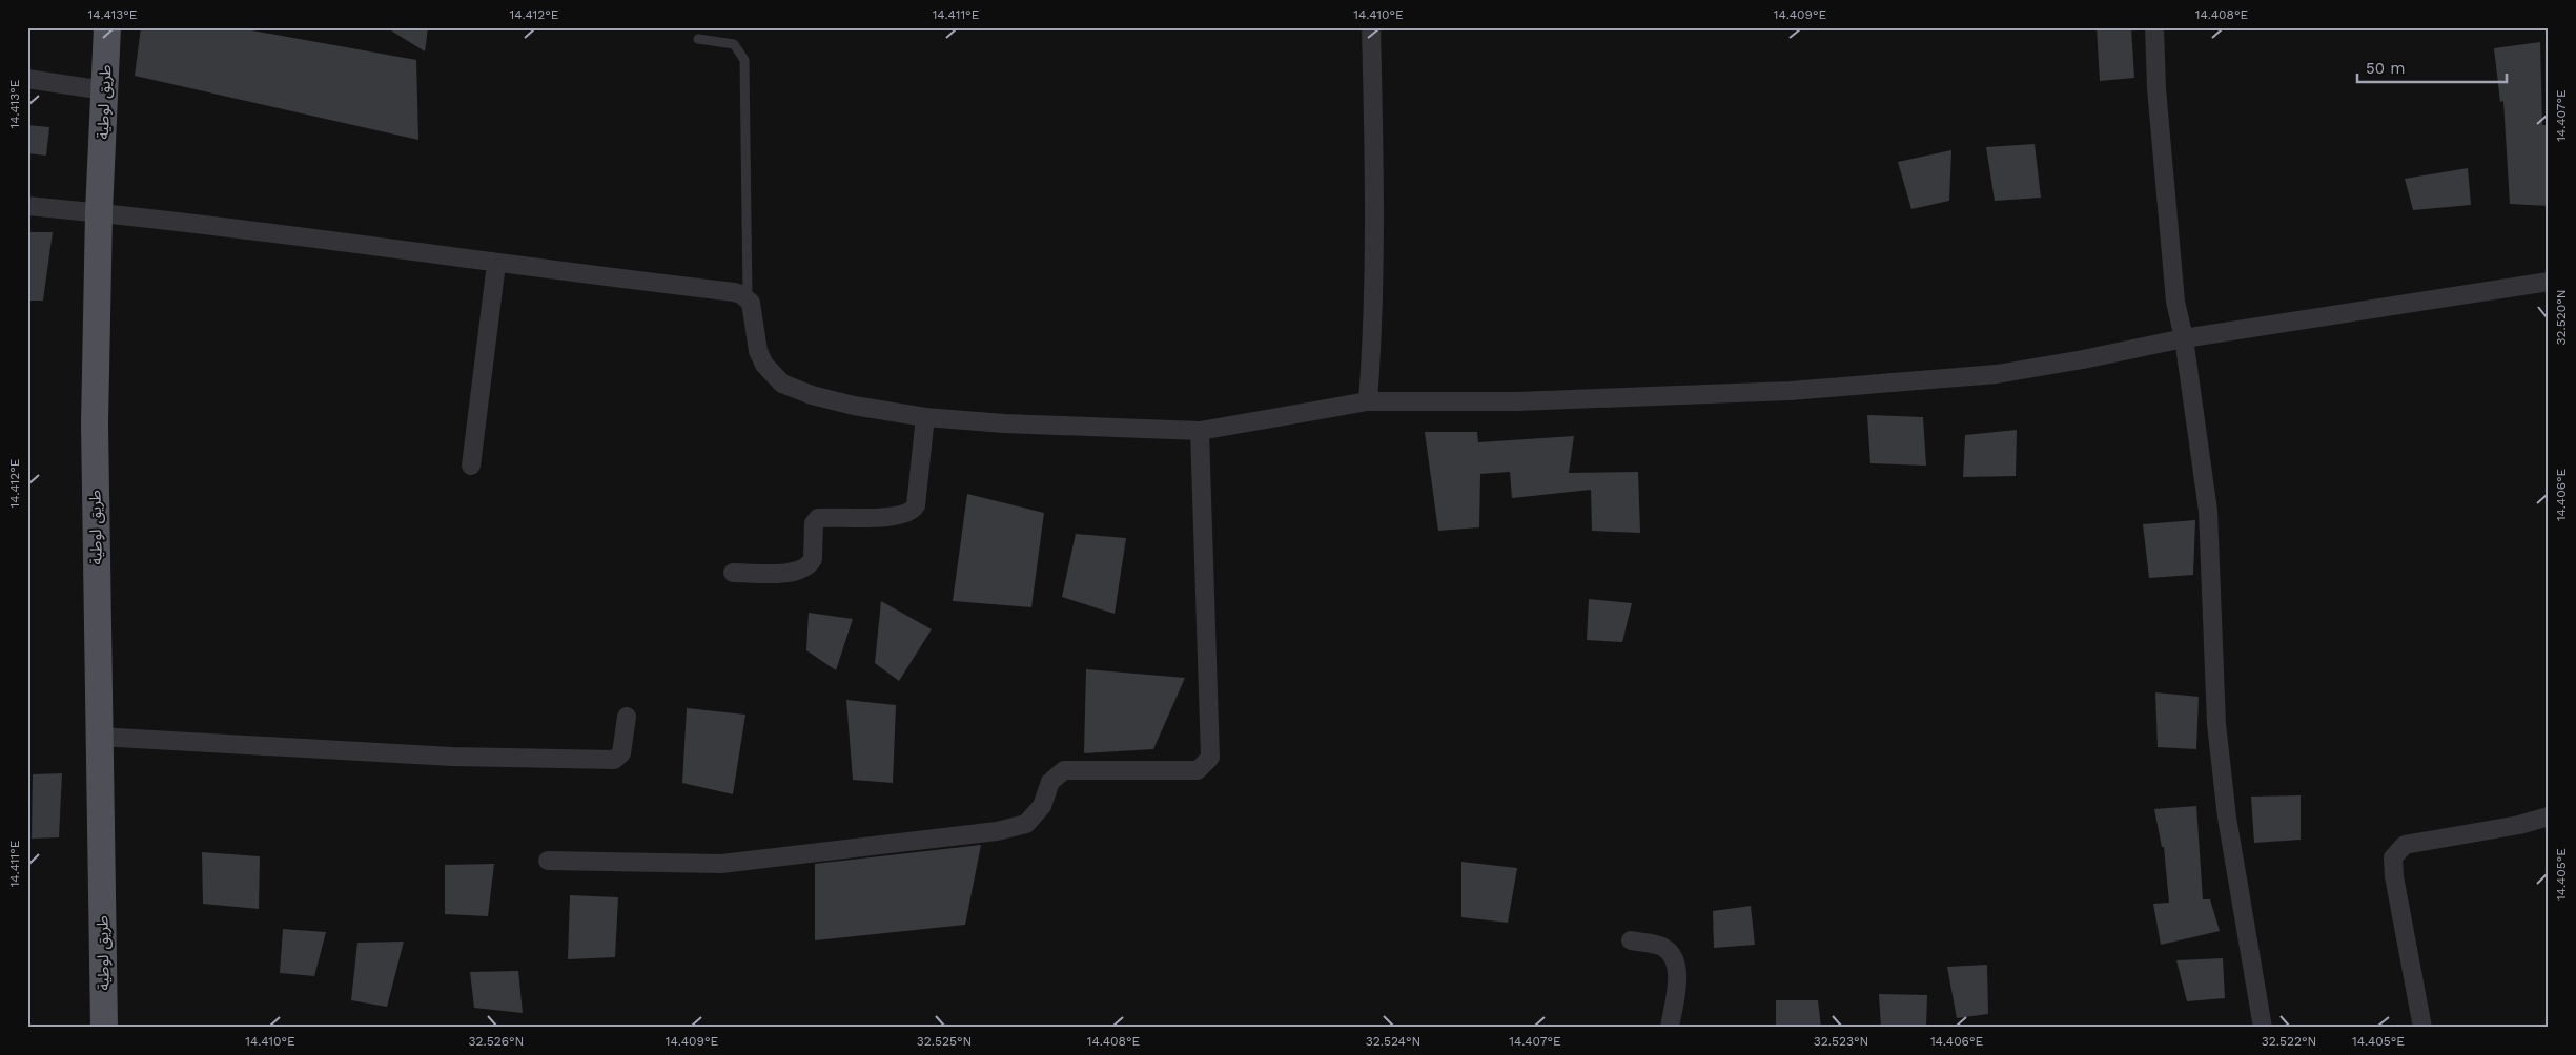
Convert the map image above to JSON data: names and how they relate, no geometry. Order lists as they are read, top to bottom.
{
  "streets": {
    "main road": ["طريق لوطية"]
  },
  "scale_bar": "50 m",
  "coordinates": [
    "14.413°E",
    "14.412°E",
    "14.411°E",
    "14.410°E",
    "14.409°E",
    "14.408°E",
    "14.407°E",
    "32.520°N",
    "14.406°E",
    "14.405°E",
    "32.526°N",
    "32.525°N",
    "32.524°N",
    "32.523°N",
    "32.522°N"
  ]
}
